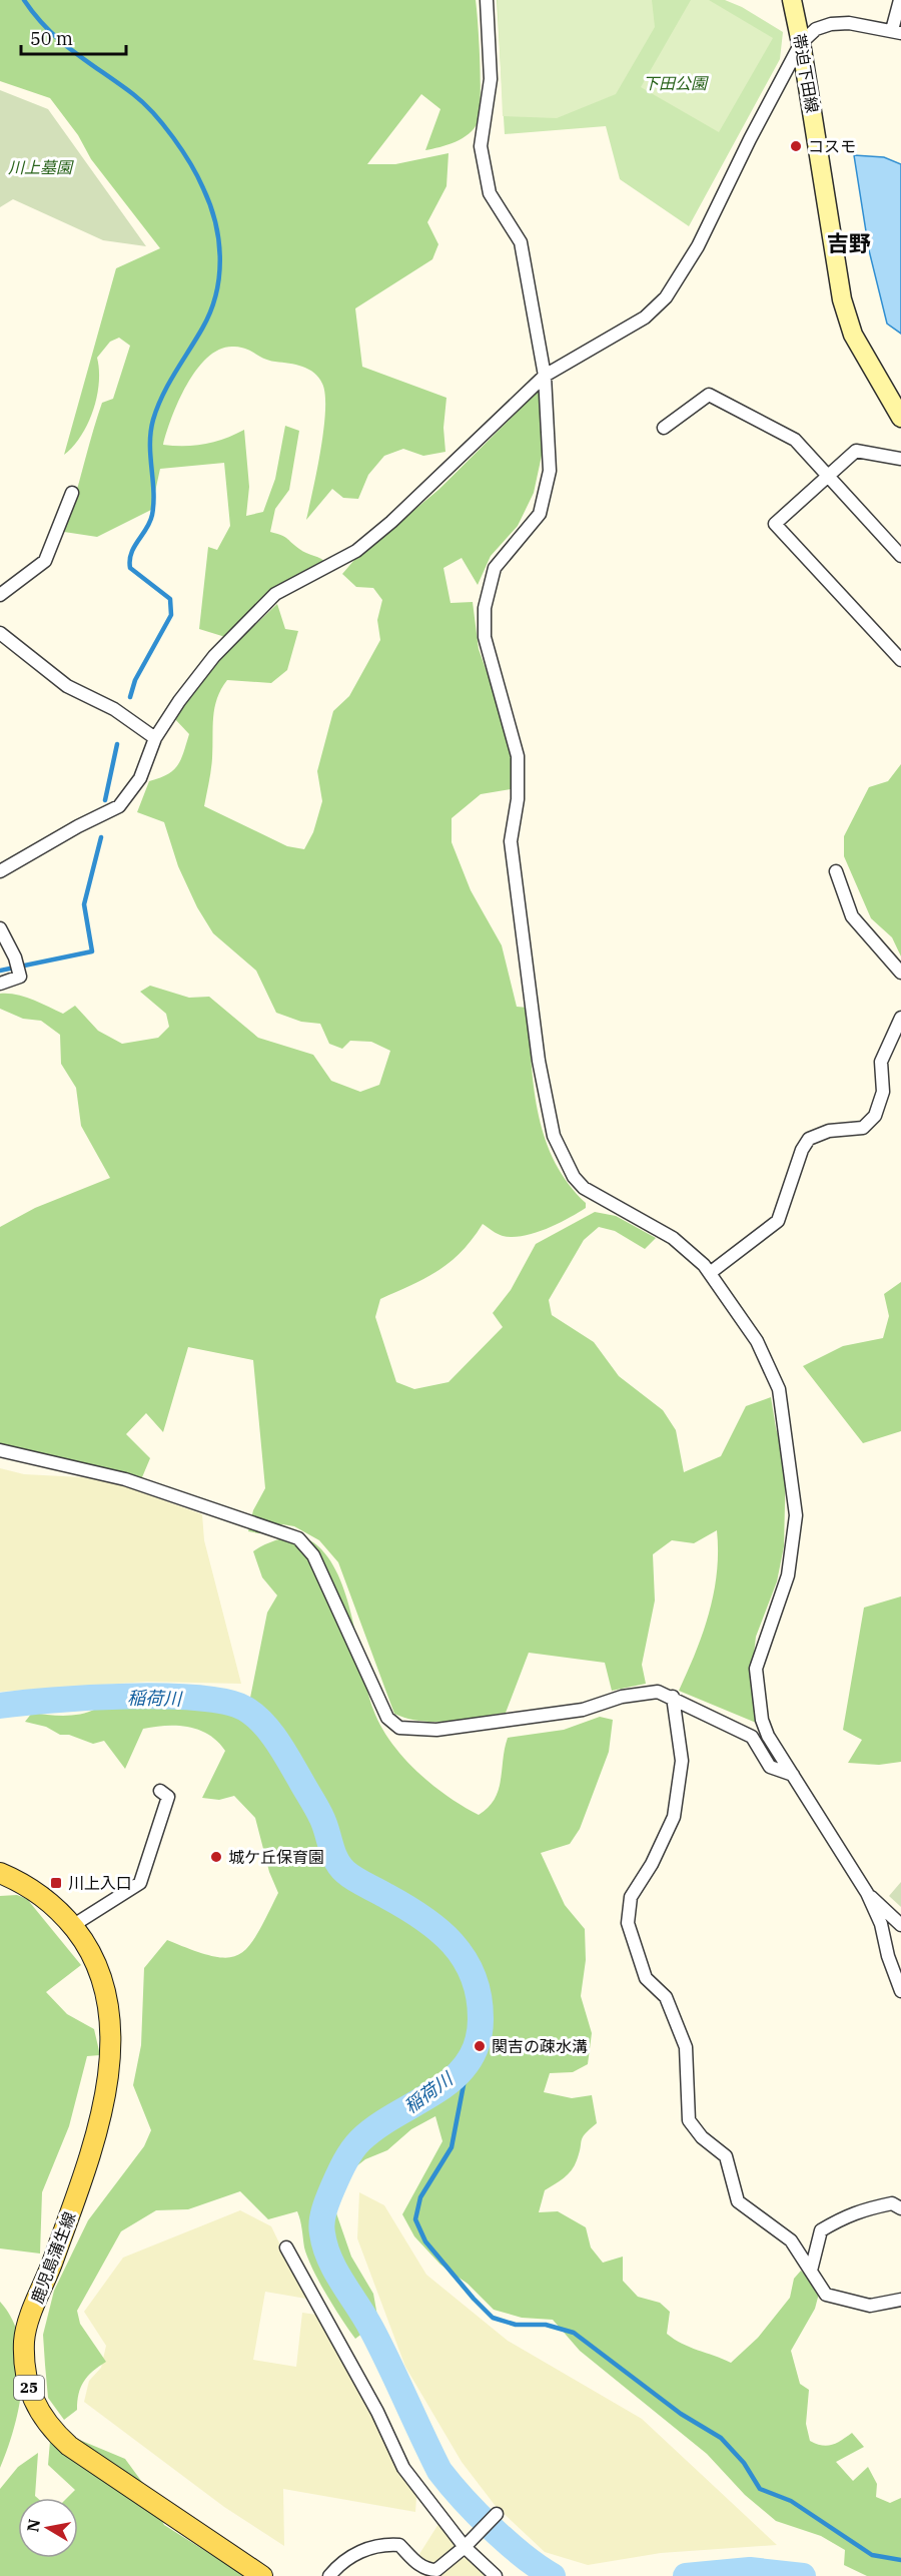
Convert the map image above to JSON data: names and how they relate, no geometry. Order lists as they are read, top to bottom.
{
  "streets": {
    "main road": ["帯迫下田線", "鹿児島蒲生線", "25"]
  },
  "districts": ["吉野"],
  "water": ["稲荷川"],
  "parks": ["下田公園", "川上墓園"],
  "places": {
    "other": ["コスモ", "城ケ丘保育園", "関吉の疎水溝"],
    "transit": ["川上入口"]
  },
  "scale_bar": "50 m",
  "north": "left"
}
